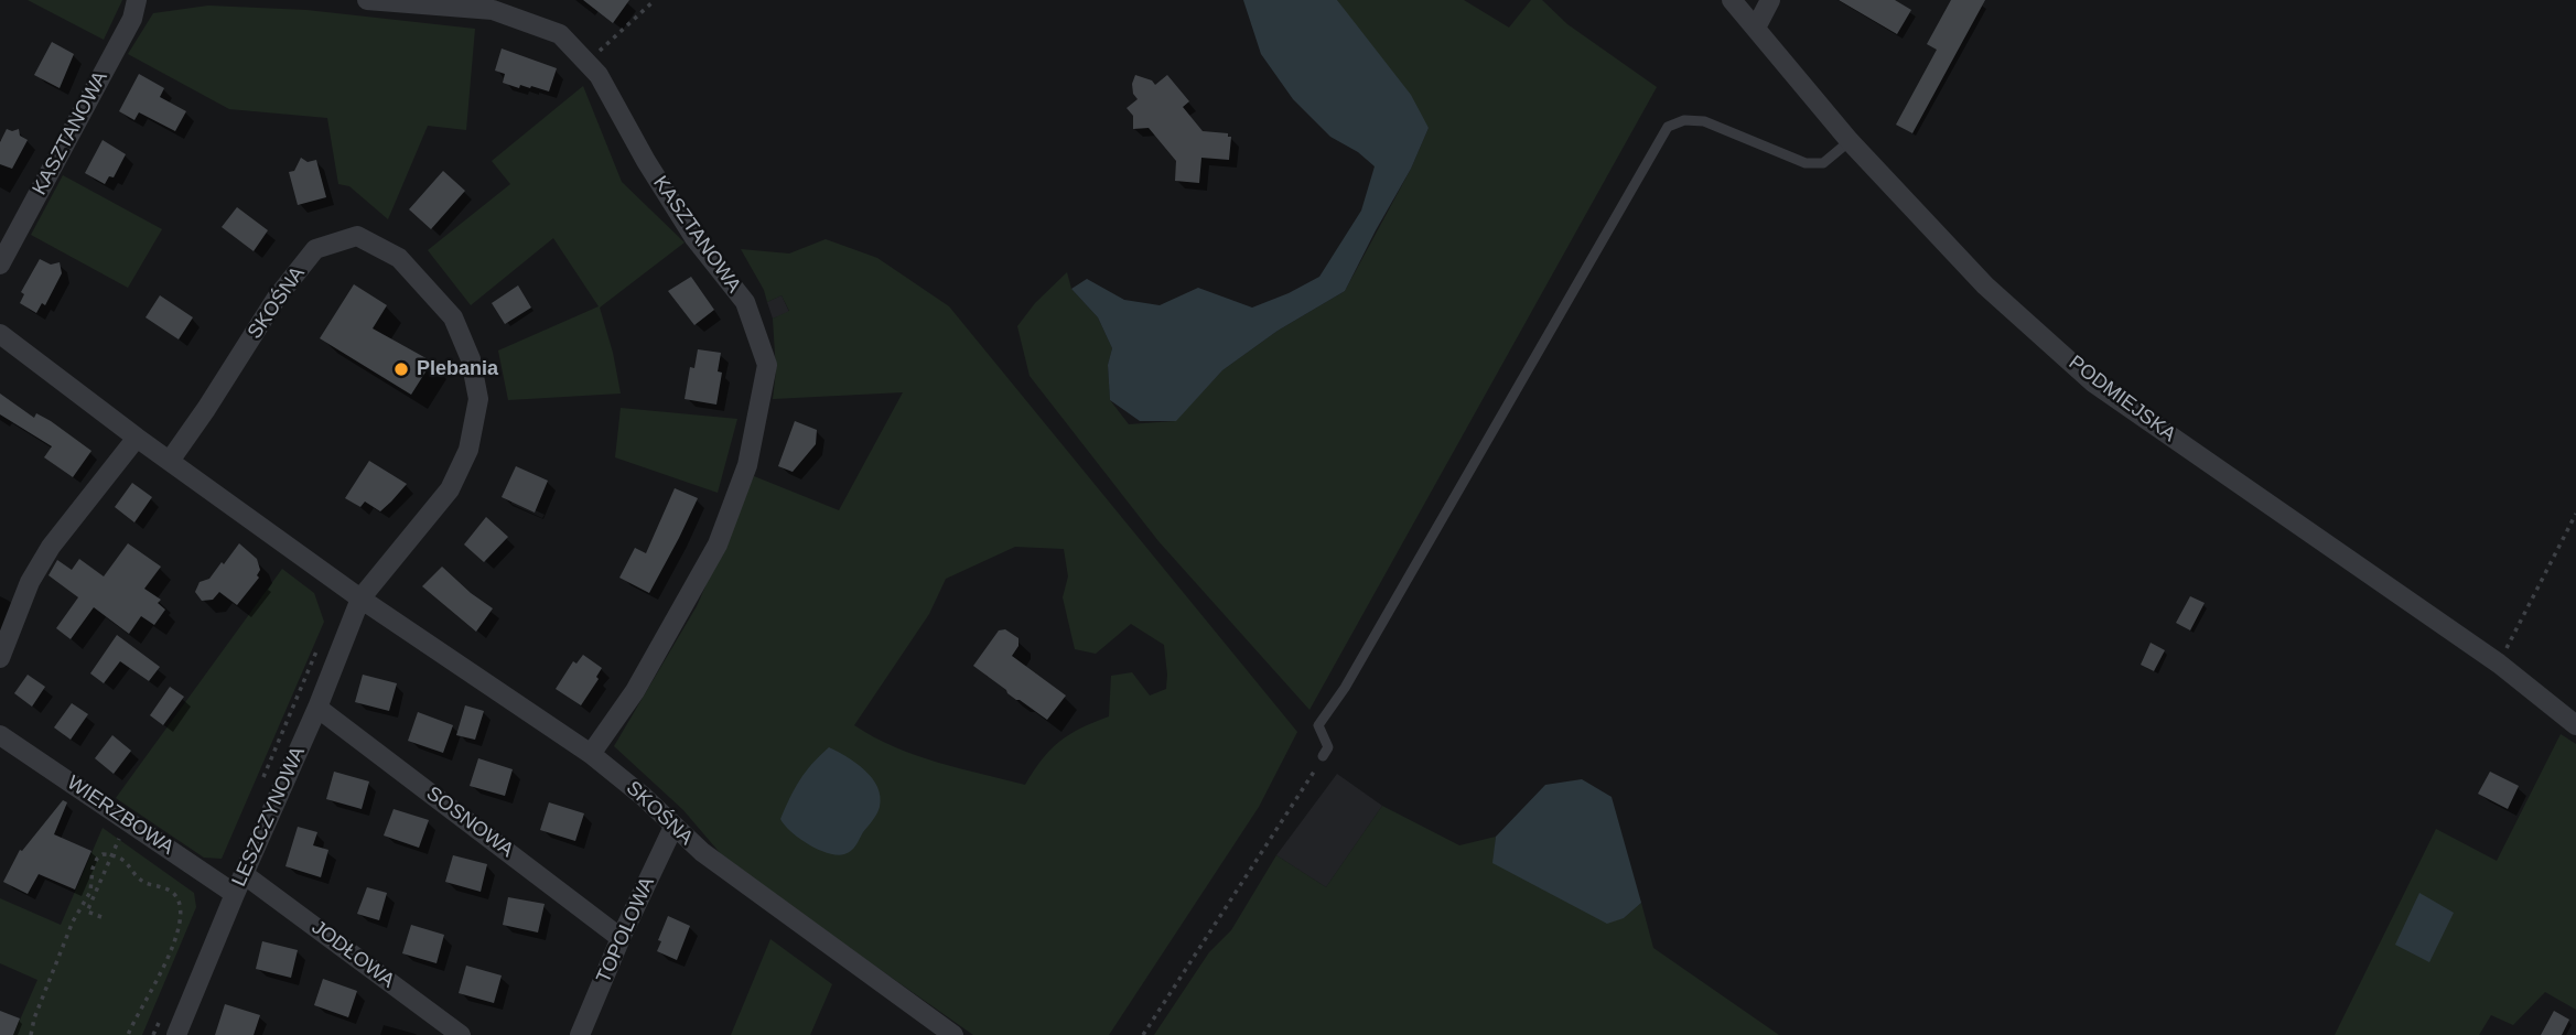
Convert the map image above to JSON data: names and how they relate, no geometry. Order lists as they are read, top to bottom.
{
  "streets": {
    "street": [
      "KASZTANOWA",
      "SKOŚNA",
      "PODMIEJSKA",
      "WIERZBOWA",
      "LESZCZYNOWA",
      "SOSNOWA",
      "TOPOLOWA",
      "JODŁOWA"
    ]
  },
  "crossings": [
    ["KASZTANOWA", "SKOŚNA"],
    ["SKOŚNA", "LESZCZYNOWA"],
    ["SKOŚNA", "TOPOLOWA"],
    ["WIERZBOWA", "LESZCZYNOWA"],
    ["LESZCZYNOWA", "SOSNOWA"],
    ["LESZCZYNOWA", "JODŁOWA"],
    ["SOSNOWA", "TOPOLOWA"]
  ],
  "places": ["Plebania"]
}
